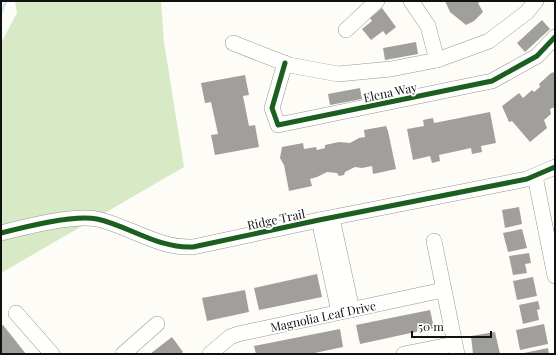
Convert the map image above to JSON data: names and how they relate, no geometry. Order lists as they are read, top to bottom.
{
  "streets": {
    "street": ["Elena Way", "Ridge Trail", "Magnolia Leaf Drive"]
  },
  "scale_bar": "50 m"
}
